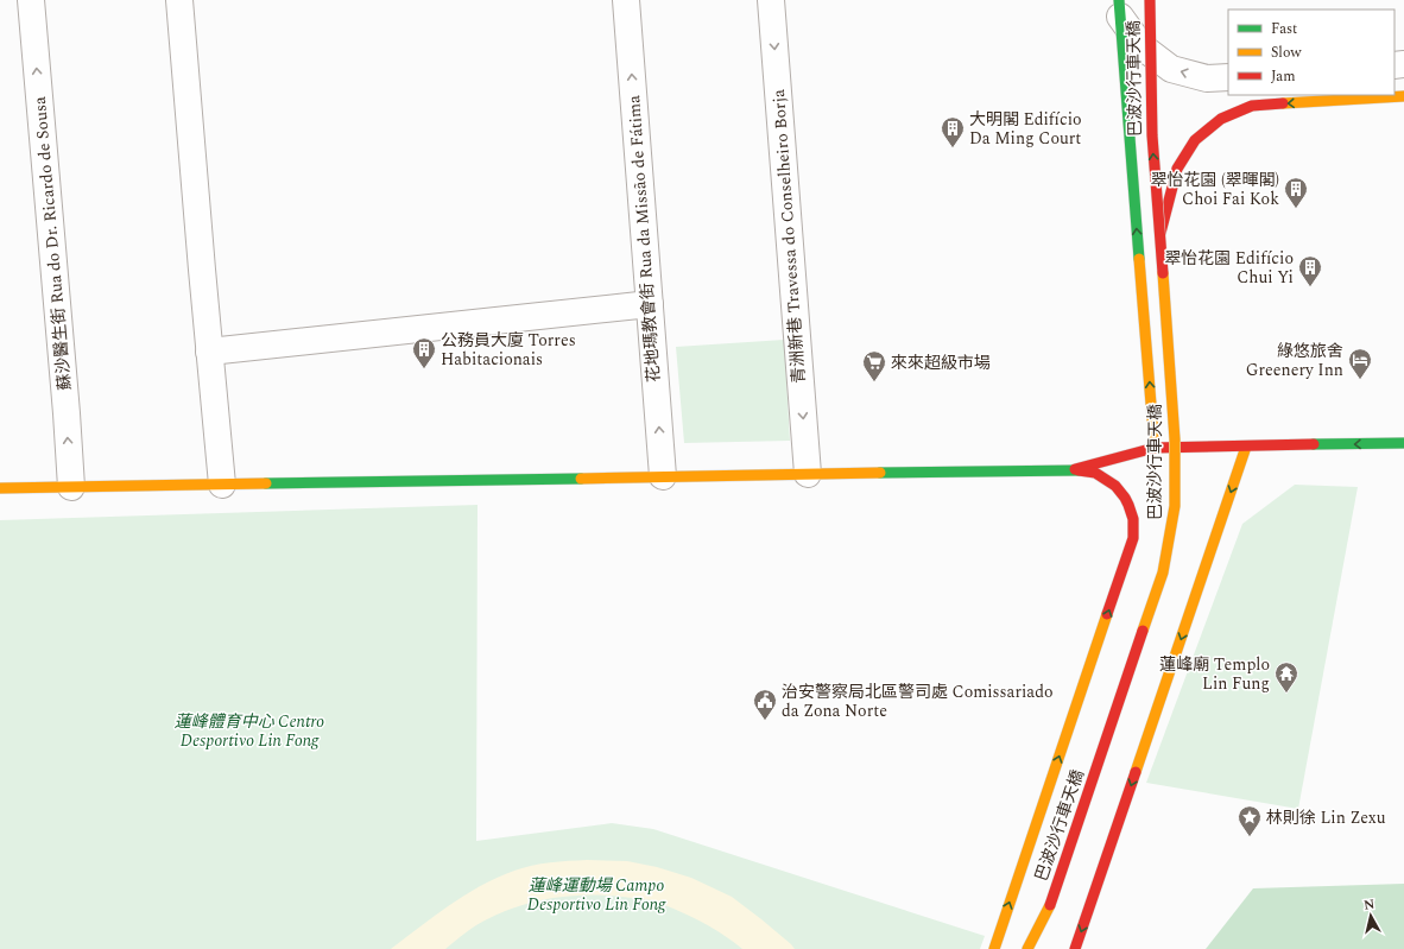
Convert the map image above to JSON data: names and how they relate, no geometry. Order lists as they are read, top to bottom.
{
  "streets": {
    "main road": ["巴波沙行車天橋"],
    "street": ["青洲新巷 Travessa do Conselheiro Borja", "花地瑪教會街 Rua da Missão de Fátima", "蘇沙醫生街 Rua do Dr. Ricardo de Sousa"]
  },
  "one_way": ["青洲新巷 Travessa do Conselheiro Borja", "花地瑪教會街 Rua da Missão de Fátima"],
  "parks": ["蓮峰體育中心 Centro Desportivo Lin Fong", "蓮峰運動場 Campo Desportivo Lin Fong"],
  "places": {
    "building": [
      "大明閣 Edifício Da Ming Court",
      "翠怡花園 (翠暉閣) Choi Fai Kok",
      "翠怡花園 Edifício Chui Yi",
      "公務員大廈 Torres Habitacionais"
    ],
    "hotel": ["綠悠旅舍 Greenery Inn"],
    "supermarket": ["來來超級市場"],
    "temple": ["蓮峰廟 Templo Lin Fung"],
    "public building": ["治安警察局北區警司處 Comissariado da Zona Norte"],
    "place": ["林則徐 Lin Zexu"]
  },
  "legend": ["Fast", "Slow", "Jam"],
  "north": "top"
}
